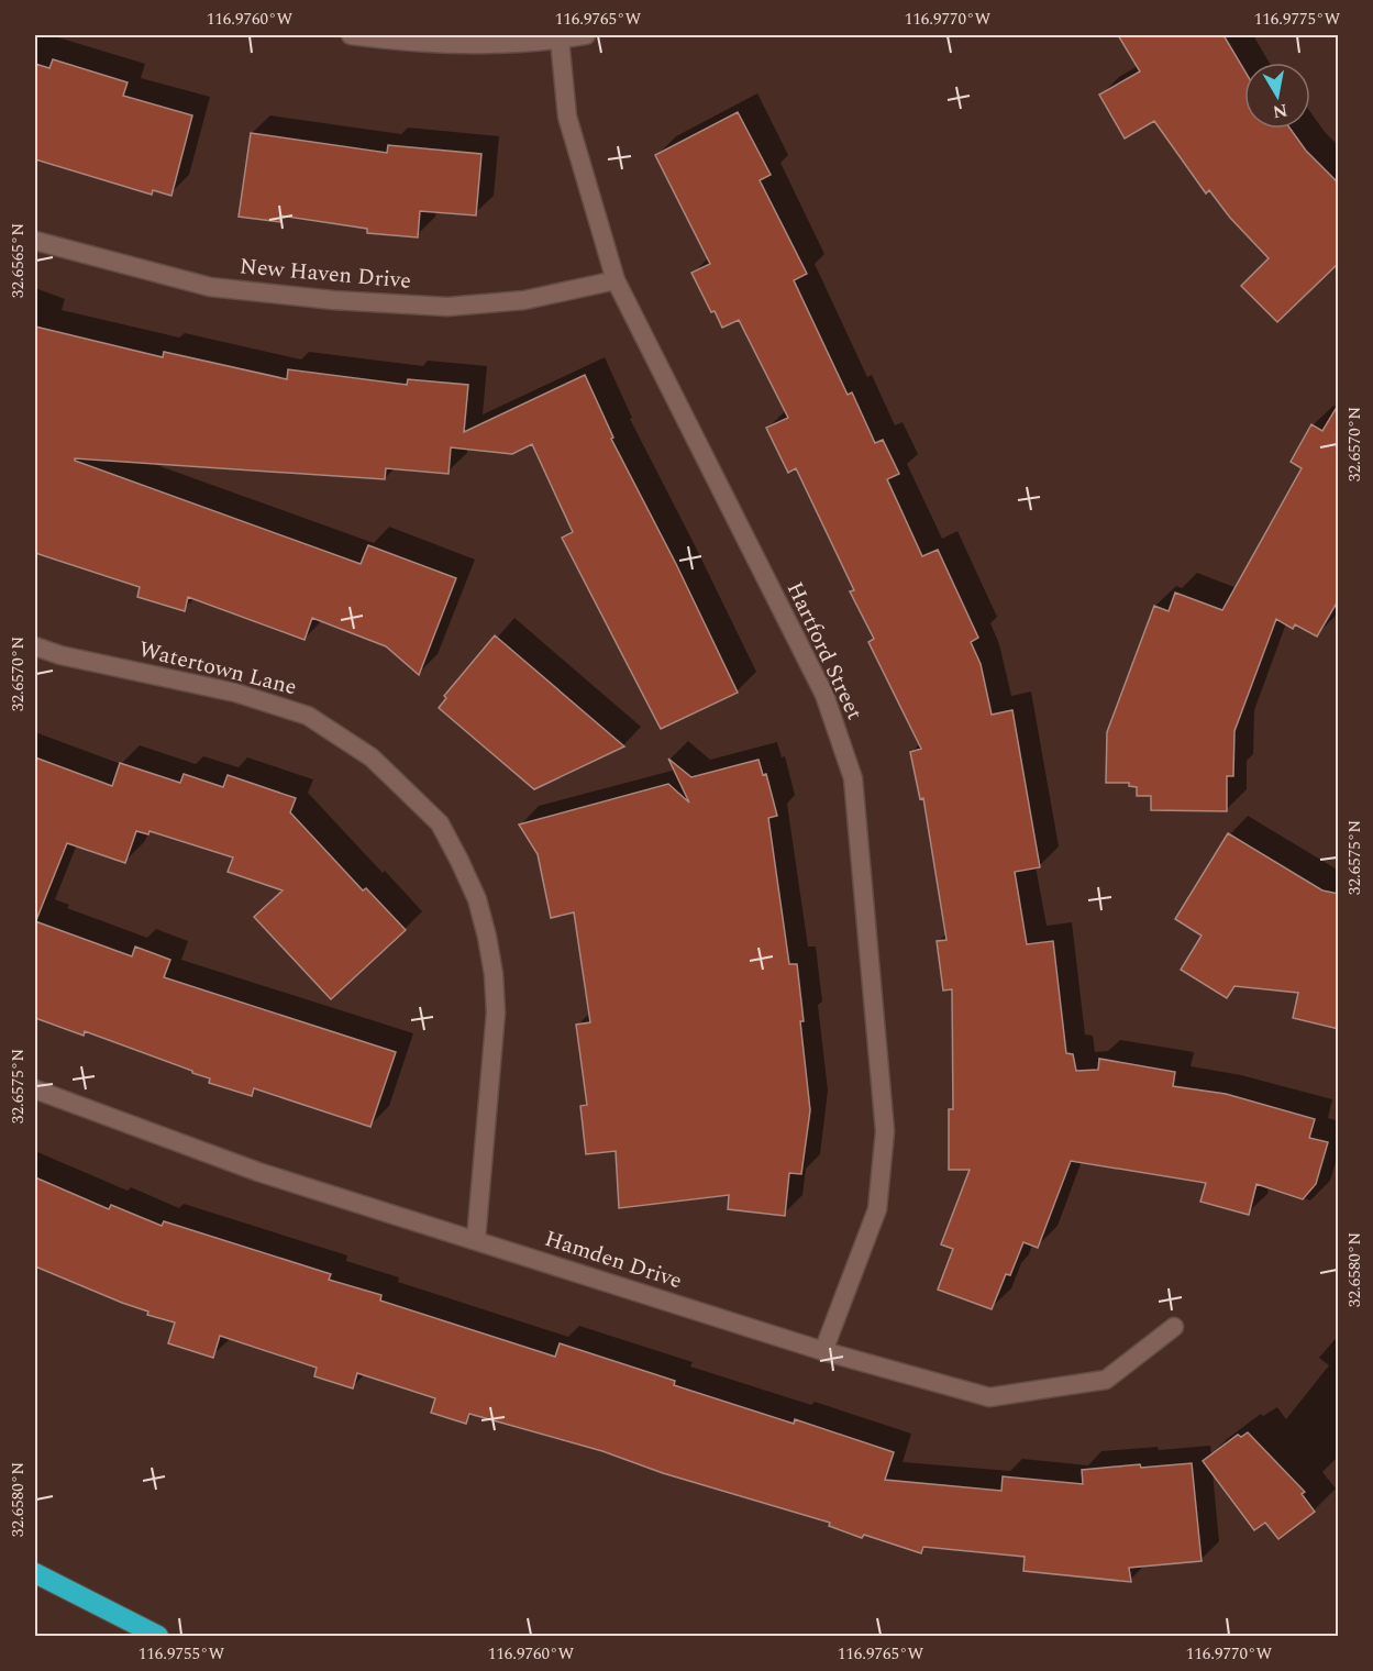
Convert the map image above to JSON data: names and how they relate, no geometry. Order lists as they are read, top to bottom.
{
  "streets": {
    "street": [
      "New Haven Drive",
      "Hartford Street",
      "Watertown Lane",
      "Hamden Drive"
    ]
  },
  "crossings": [
    ["New Haven Drive", "Hartford Street"],
    ["Hartford Street", "Hamden Drive"],
    ["Watertown Lane", "Hamden Drive"]
  ],
  "north": "bottom",
  "coordinates": [
    "116.9760°W",
    "116.9765°W",
    "116.9770°W",
    "116.9775°W",
    "32.6565°N",
    "32.6570°N",
    "32.6575°N",
    "32.6580°N",
    "116.9755°W"
  ]
}
